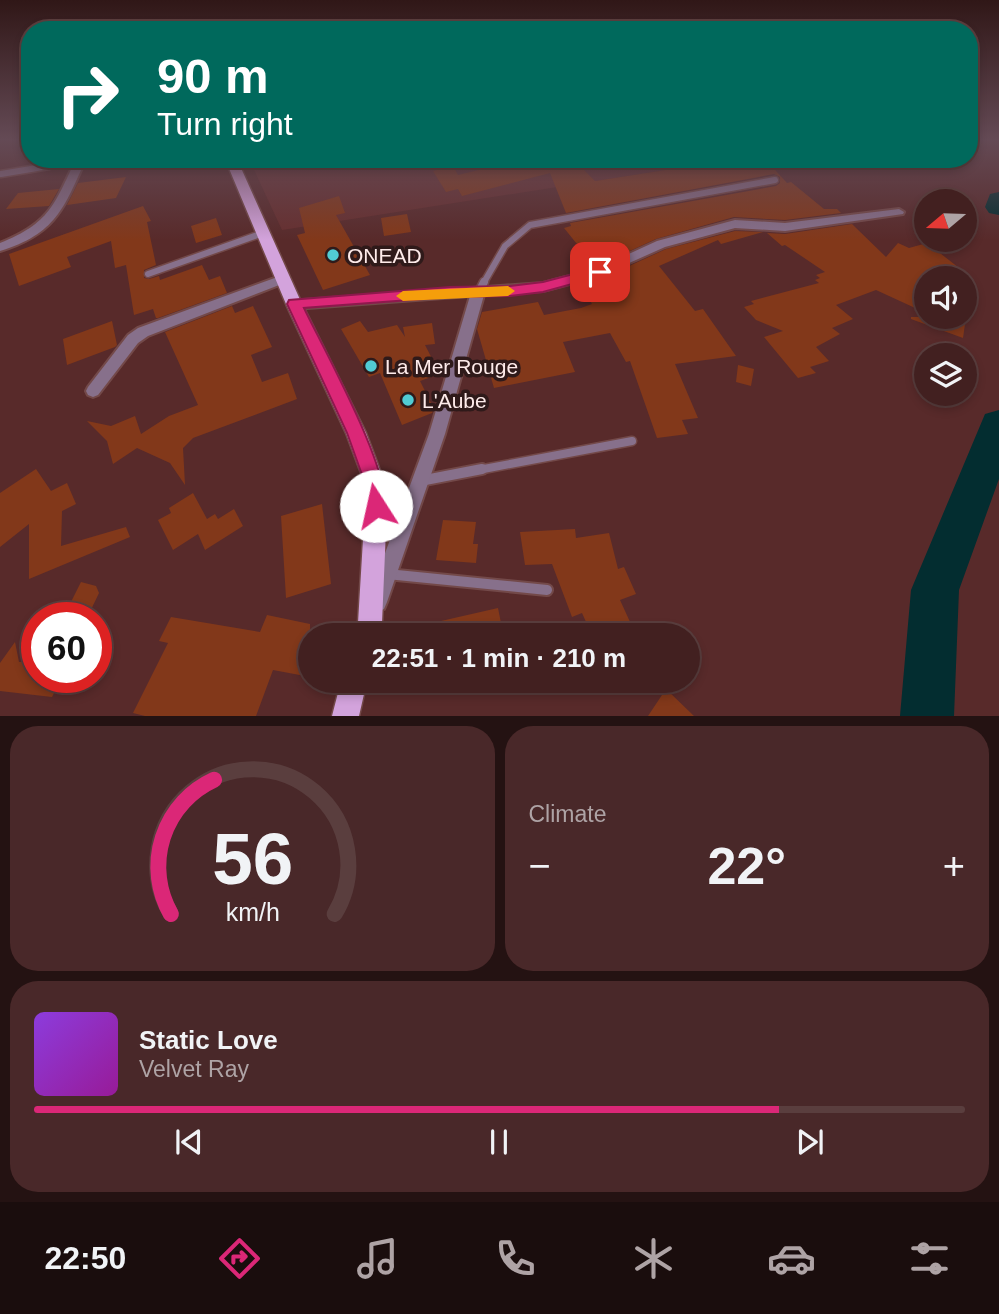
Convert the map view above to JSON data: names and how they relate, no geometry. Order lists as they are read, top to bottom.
{
  "places": ["ONEAD", "La Mer Rouge", "L'Aube"],
  "north": "left",
  "page": {
    "turn": ["90 m", "Turn right"],
    "limit": "60",
    "trip": "22:51 · 1 min · 210 m",
    "tile": "Climate",
    "heat": ["−", "22°", "+"],
    "song": ["Static Love", "Velvet Ray"],
    "tabs": "22:50",
    "gauge": ["56", "km/h"]
  }
}
